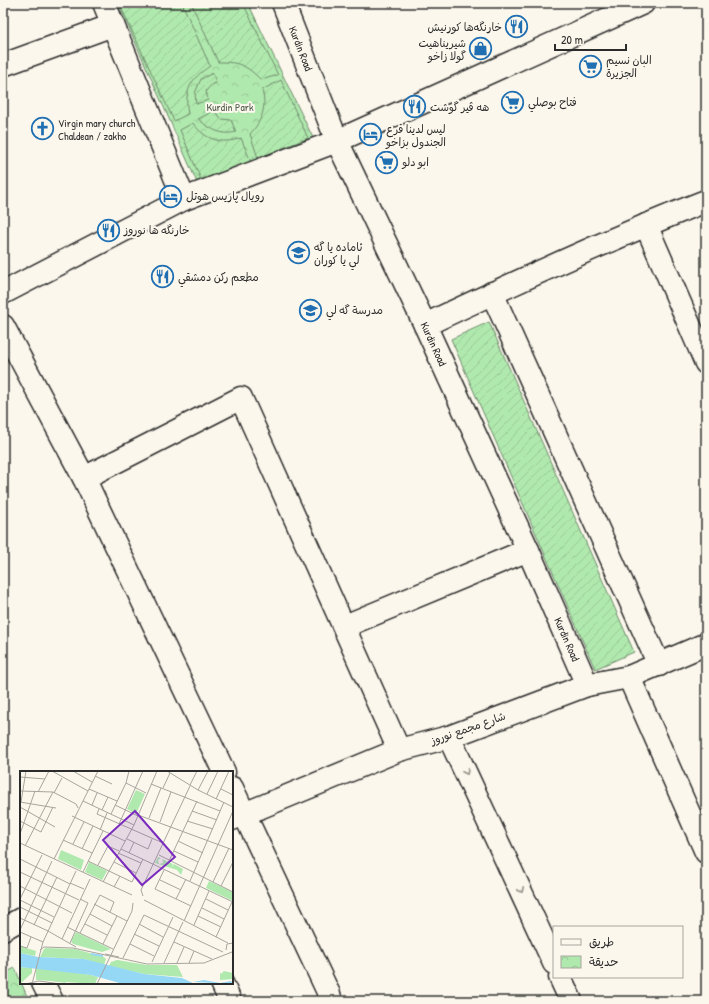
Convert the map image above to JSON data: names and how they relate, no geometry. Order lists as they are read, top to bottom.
{
  "streets": {
    "street": ["Kurdin Road", "شارع مجمع نوروز"]
  },
  "crossings": [
    ["Kurdin Road", "شارع مجمع نوروز"]
  ],
  "parks": ["Kurdin Park"],
  "places": {
    "restaurant": [
      "خارنگه‌ها كورنيش",
      "هه ڤير گوشت",
      "خارنگه ها نوروز",
      "مطعم ركن دمشقي"
    ],
    "shop": ["شيريناهيت گولا زاخو"],
    "supermarket": ["البان نسيم الجزيرة", "فتاح بوصلي", "ابو دلو"],
    "church": ["Virgin mary church Chaldean / zakho"],
    "hotel": ["ليس لدينا فرع الجندول بزاخو", "رويال پاريس هوتل"],
    "school or university": ["ئاماده يا گه لي يا كوران", "مدرسة گه لي"]
  },
  "legend": ["طريق", "حديقة"],
  "scale_bar": "20 m"
}
